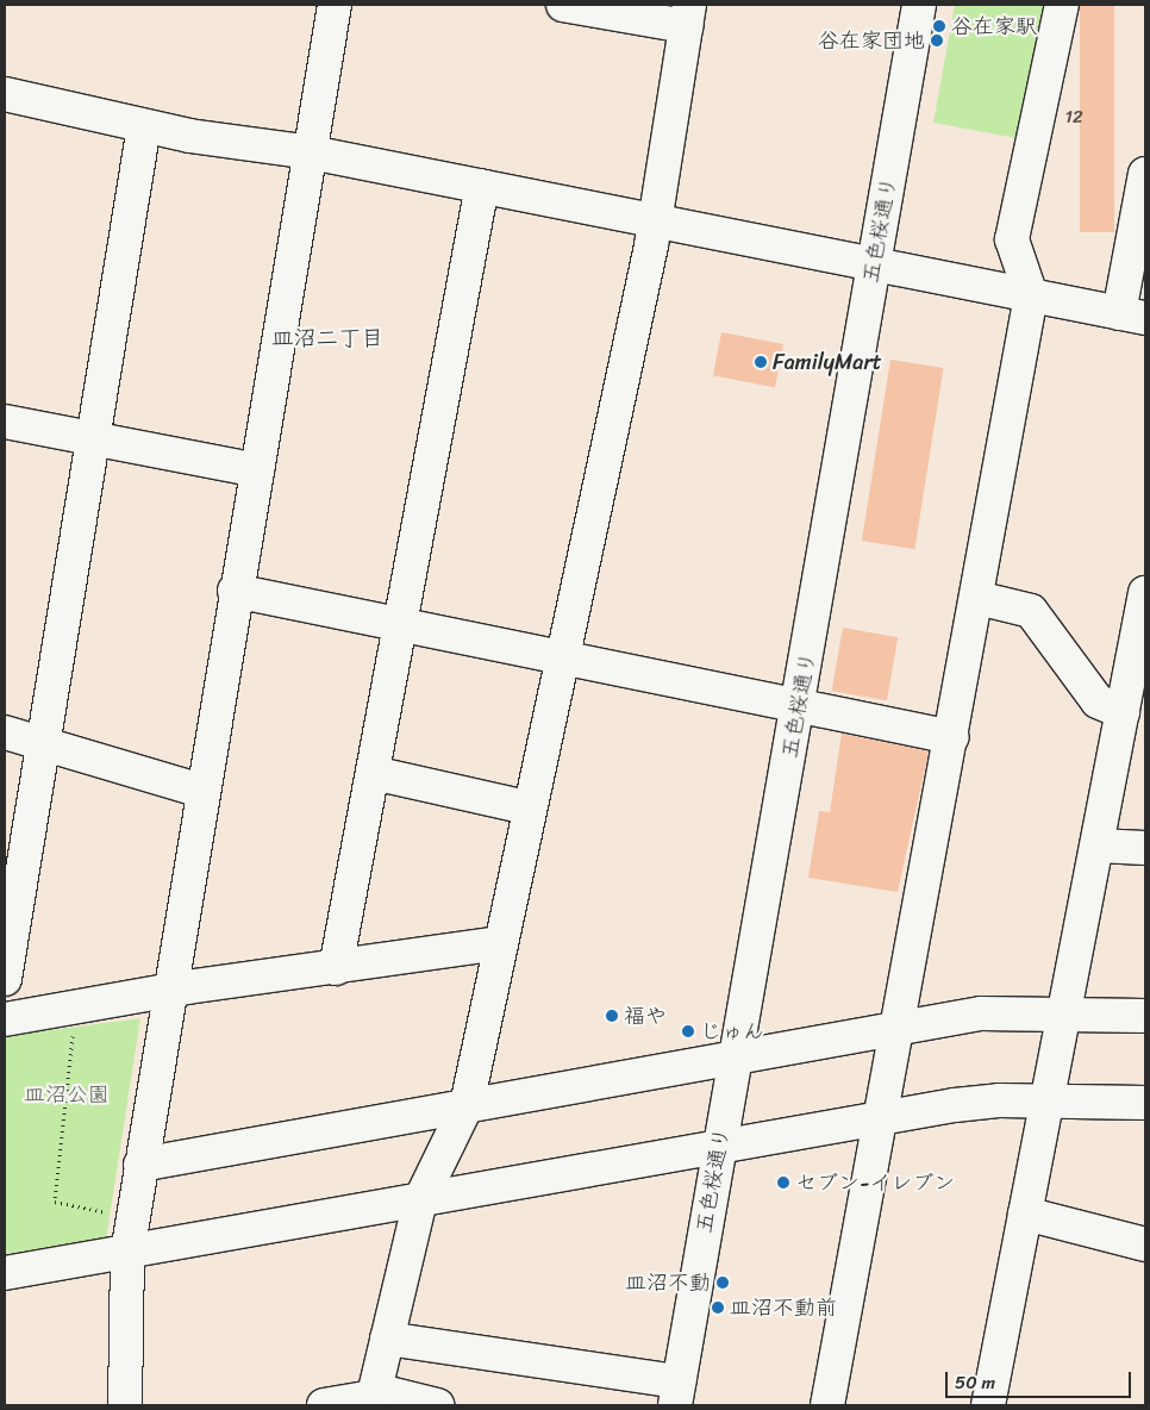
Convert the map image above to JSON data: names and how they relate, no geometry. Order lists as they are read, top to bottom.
{
  "streets": {
    "street": ["五色桜通り"]
  },
  "districts": ["皿沼二丁目"],
  "parks": ["皿沼公園"],
  "places": [
    "谷在家駅",
    "谷在家団地",
    "FamilyMart",
    "福や",
    "じゅん",
    "セブン-イレブン",
    "皿沼不動",
    "皿沼不動前"
  ],
  "house_numbers": ["12"],
  "scale_bar": "50 m"
}
